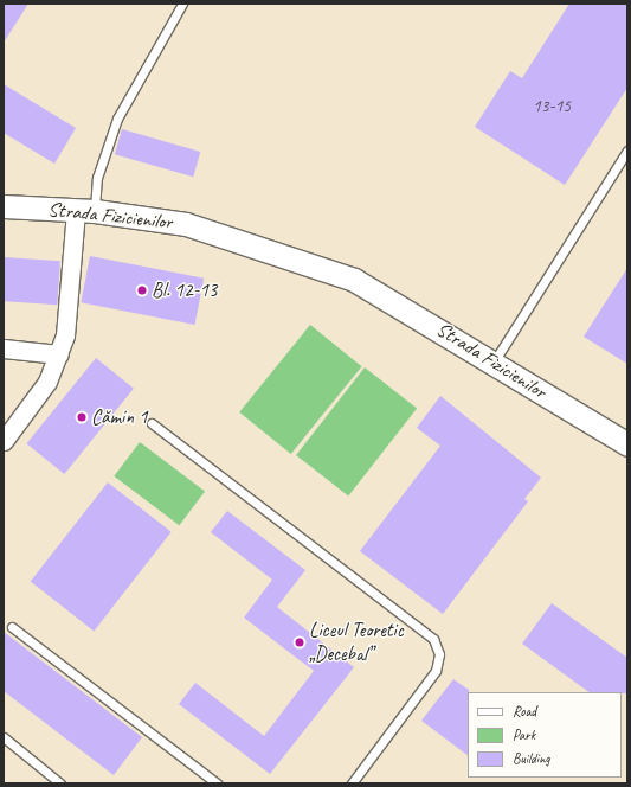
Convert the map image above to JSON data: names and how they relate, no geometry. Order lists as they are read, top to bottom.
{
  "streets": {
    "street": ["Strada Fizicienilor"]
  },
  "places": ["Bl. 12-13", "Cămin 1", "Liceul Teoretic „Decebal”"],
  "house_numbers": ["13-15"],
  "legend": ["Road", "Park", "Building"]
}
